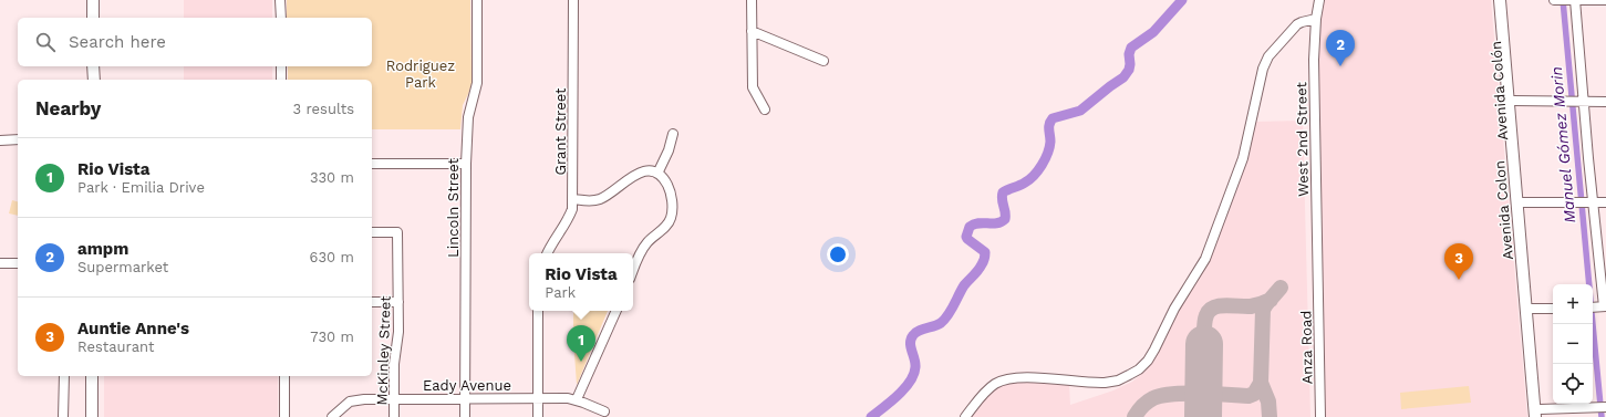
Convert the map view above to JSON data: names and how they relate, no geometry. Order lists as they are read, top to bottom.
{
  "streets": {
    "main road": ["Avenida Colón", "Avenida Colon"],
    "street": [
      "Grant Street",
      "West 2nd Street",
      "Lincoln Street",
      "Anza Road",
      "McKinley Street",
      "Eady Avenue"
    ]
  },
  "crossings": [
    ["Avenida Colón", "Avenida Colon"],
    ["West 2nd Street", "Anza Road"],
    ["Lincoln Street", "Eady Avenue"],
    ["McKinley Street", "Eady Avenue"]
  ],
  "water": ["Manuel Gómez Morin"],
  "parks": ["Rodriguez Park"],
  "page": {
    "search": "Search here",
    "pins": ["2", "3", "1"],
    "heading": ["Nearby", "3 results"],
    "list": [
      {
        "mark": "1",
        "name": "Rio Vista",
        "note": "Park · Emilia Drive",
        "value": "330 m"
      },
      {
        "mark": "2",
        "name": "ampm",
        "note": "Supermarket",
        "value": "630 m"
      },
      {
        "mark": "3",
        "name": "Auntie Anne's",
        "note": "Restaurant",
        "value": "730 m"
      }
    ],
    "popup": ["Rio Vista", "Park"],
    "map_buttons": ["+", "−"]
  }
}
